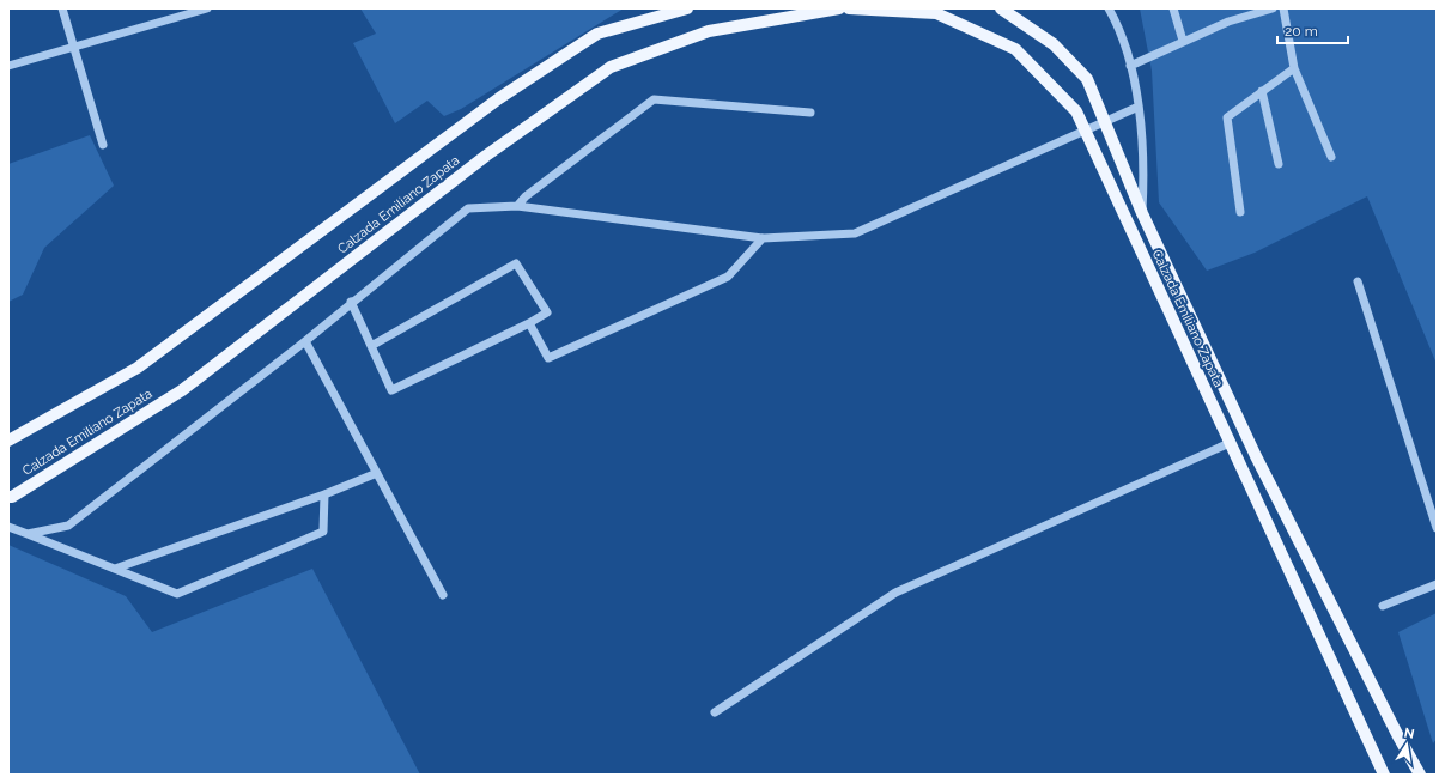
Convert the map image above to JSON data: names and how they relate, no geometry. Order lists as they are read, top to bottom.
{
  "streets": {
    "main road": ["Calzada Emiliano Zapata"]
  },
  "scale_bar": "20 m",
  "north": "top"
}
